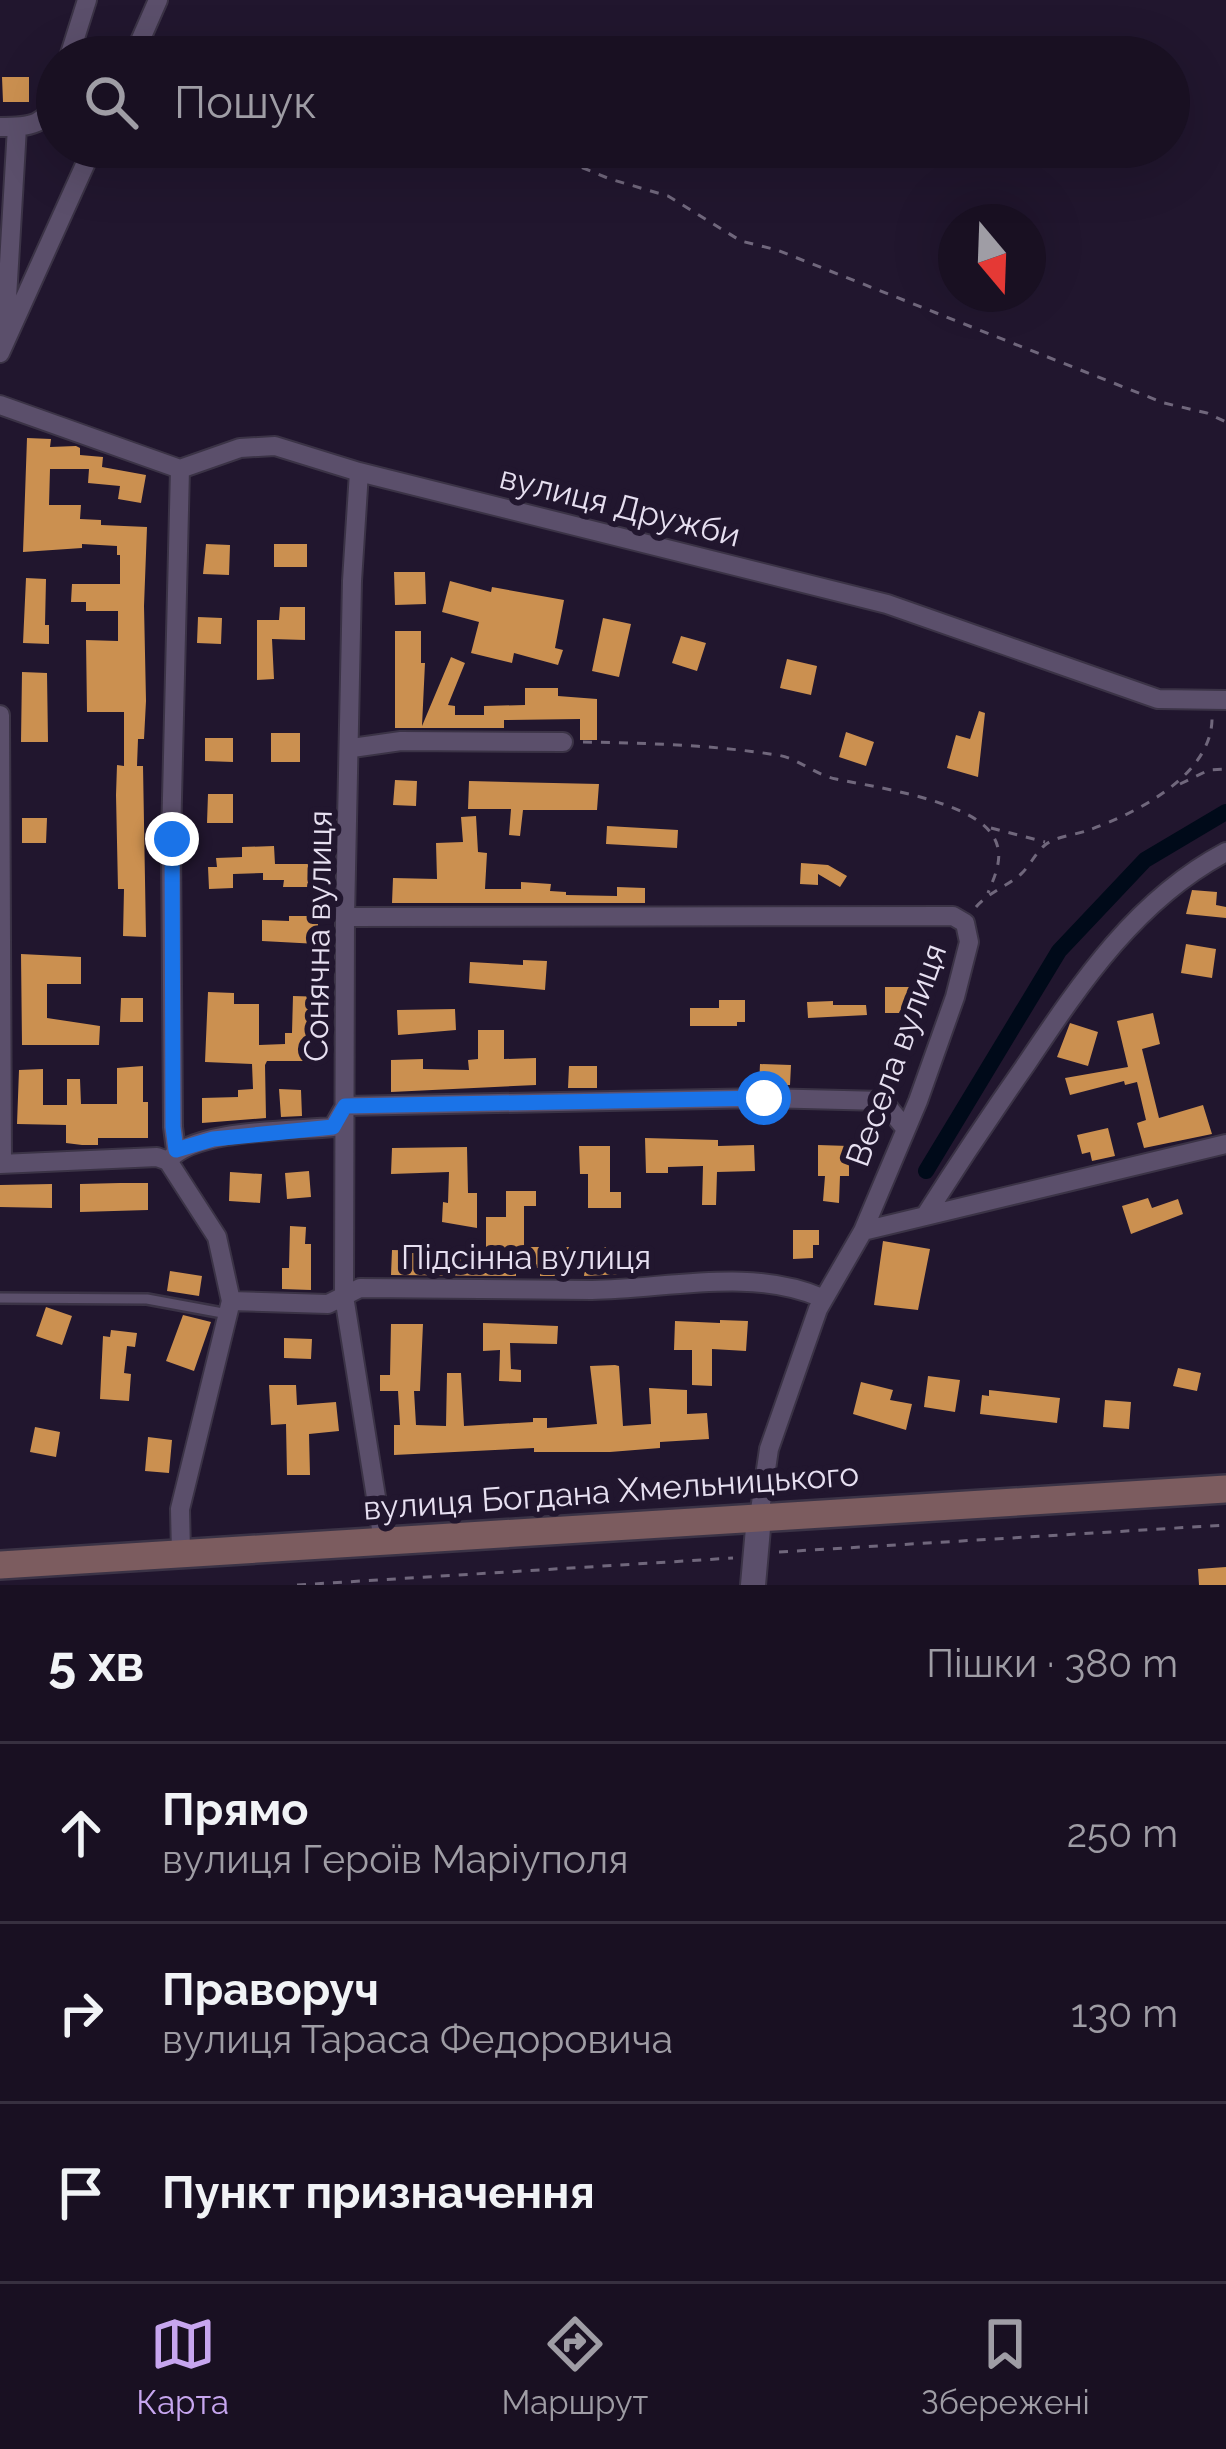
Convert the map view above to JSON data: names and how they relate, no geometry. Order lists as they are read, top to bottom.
{
  "streets": {
    "main road": ["вулиця Богдана Хмельницького"],
    "street": [
      "вулиця Дружби",
      "Сонячна вулиця",
      "Весела вулиця",
      "Підсінна вулиця"
    ]
  },
  "crossings": [
    ["вулиця Дружби", "Сонячна вулиця"],
    ["Сонячна вулиця", "Весела вулиця"],
    ["Сонячна вулиця", "Підсінна вулиця"],
    ["Сонячна вулиця", "вулиця Богдана Хмельницького"],
    ["Весела вулиця", "Підсінна вулиця"],
    ["Весела вулиця", "вулиця Богдана Хмельницького"]
  ],
  "north": "bottom",
  "page": {
    "search": "Пошук",
    "heading": ["5 хв", "Пішки · 380 m"],
    "list": [
      ["Прямо", "вулиця Героїв Маріуполя", "250 m"],
      ["Праворуч", "вулиця Тараса Федоровича", "130 m"],
      "Пункт призначення"
    ],
    "nav": ["Карта", "Маршрут", "Збережені"]
  }
}
